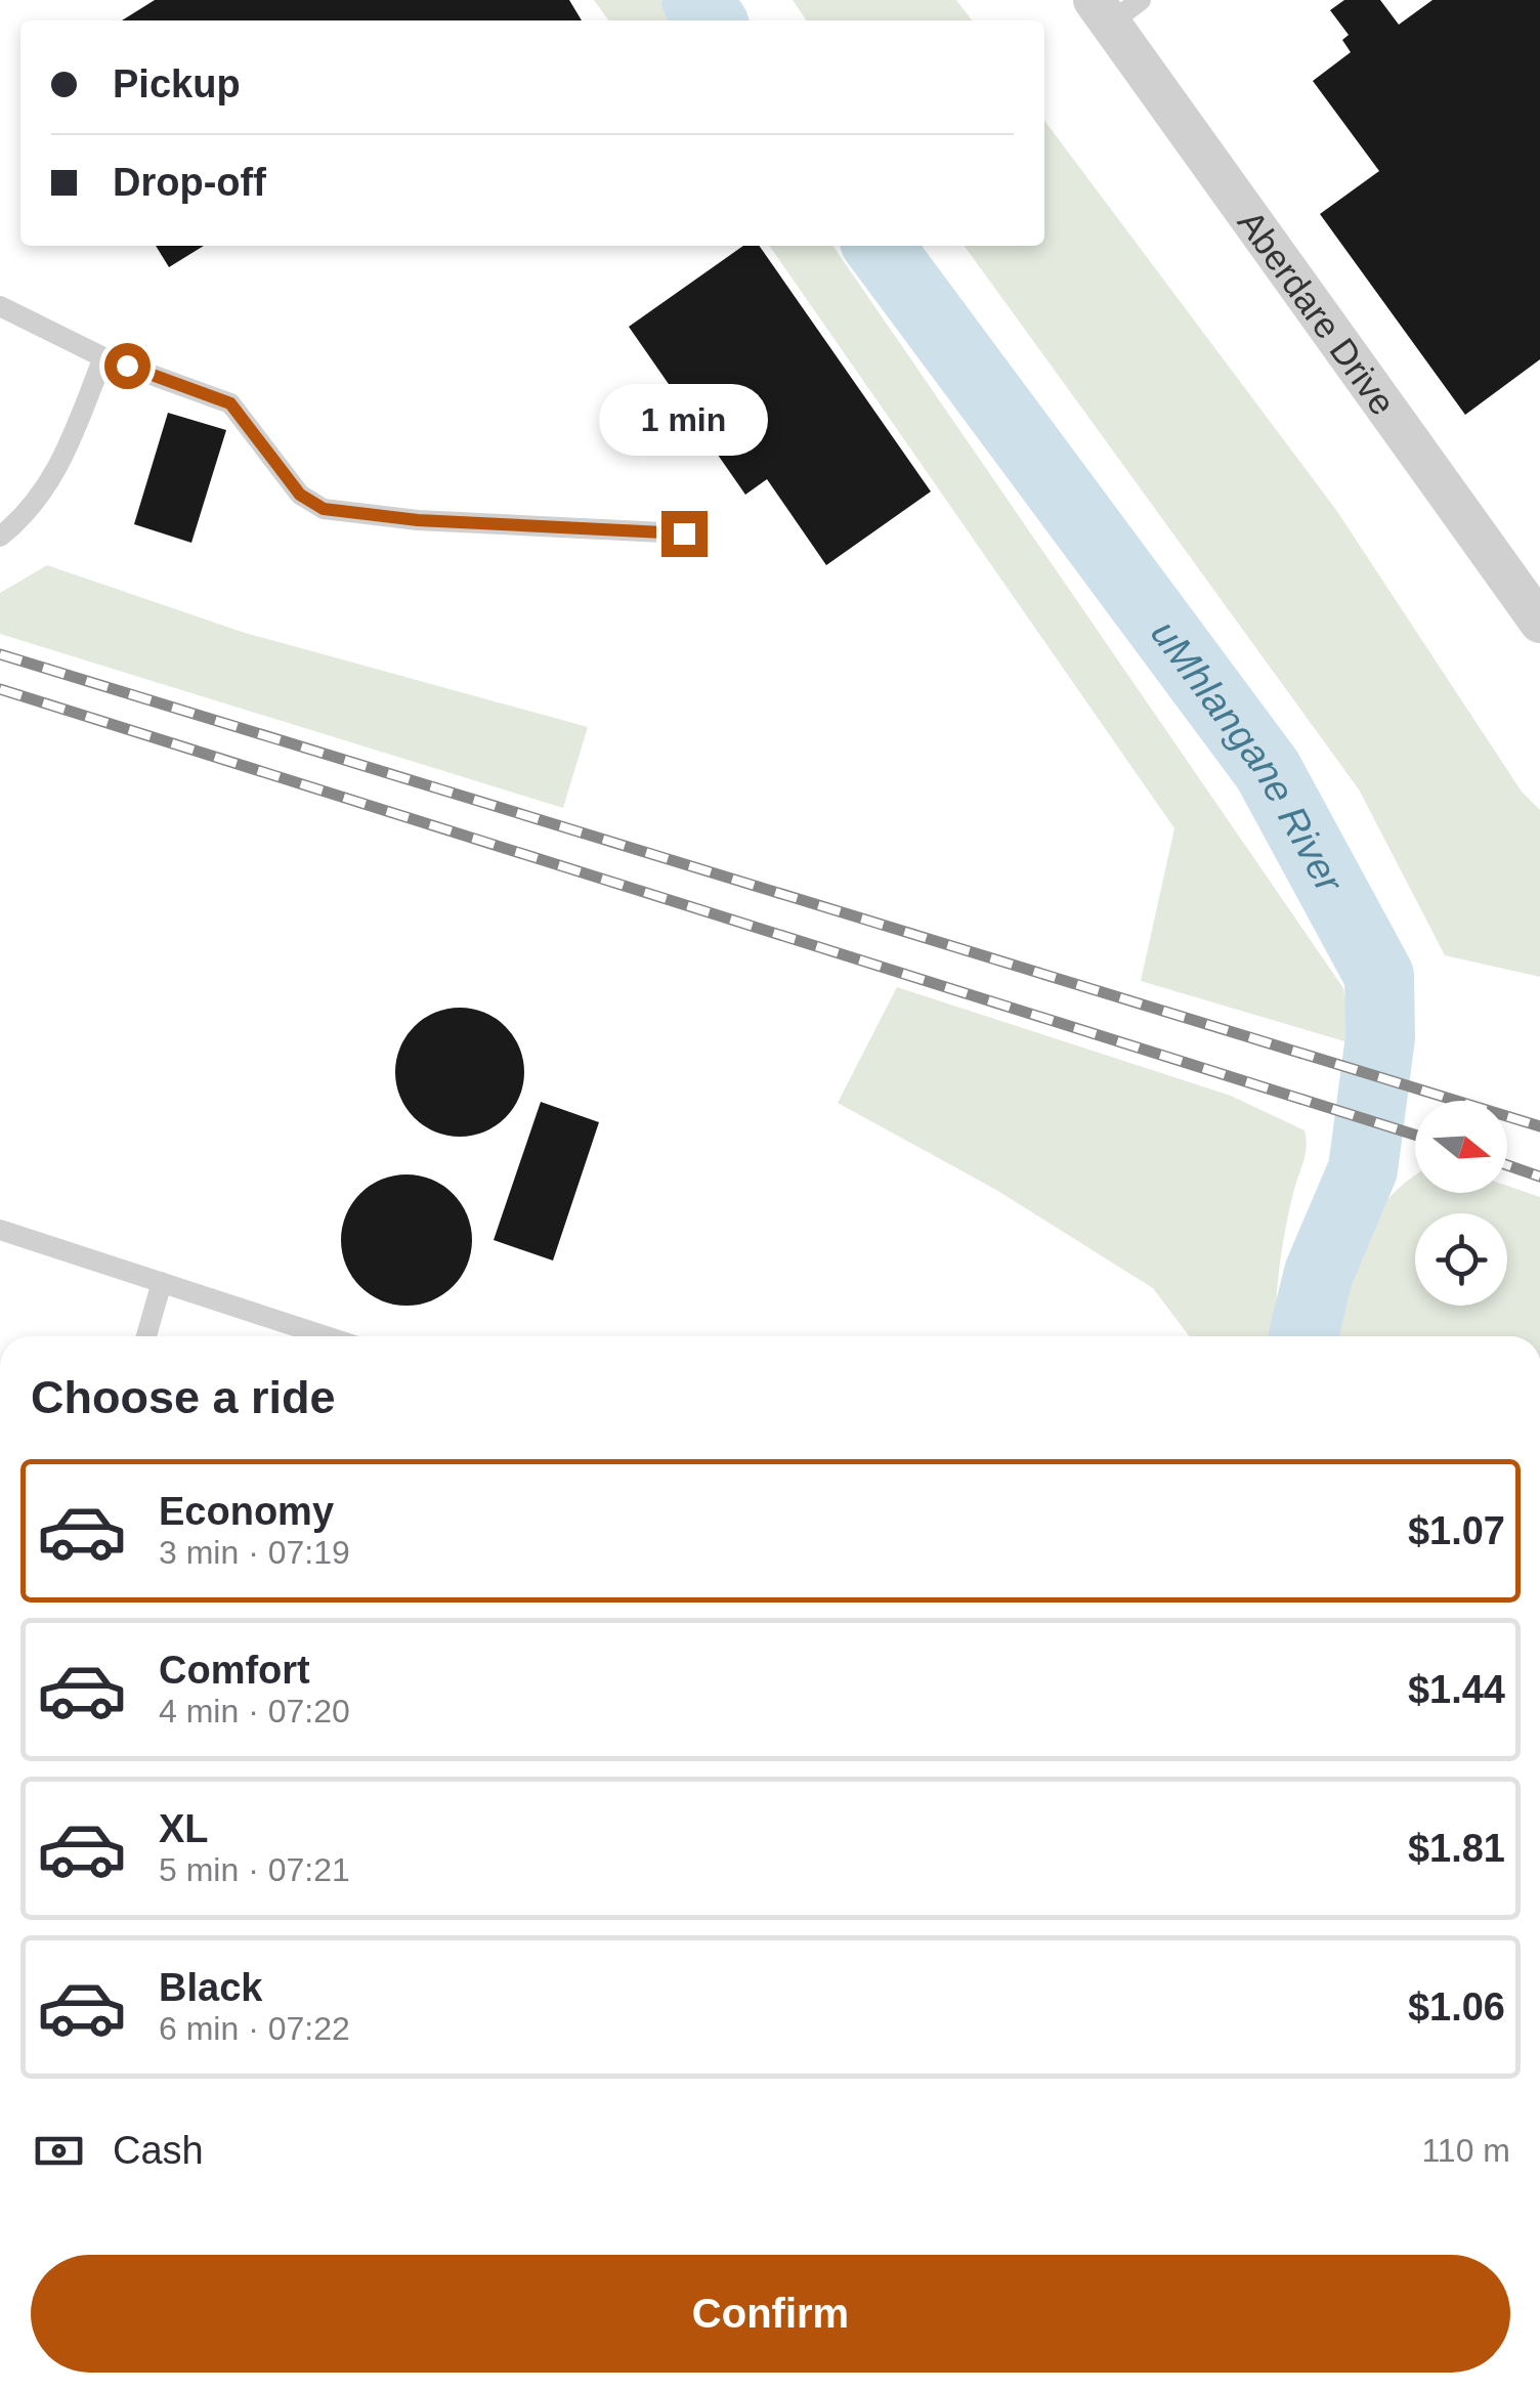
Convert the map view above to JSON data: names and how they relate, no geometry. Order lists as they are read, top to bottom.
{
  "streets": {
    "street": ["Aberdare Drive"]
  },
  "water": ["uMhlangane River"],
  "north": "right",
  "page": {
    "banner": ["Pickup", "Drop-off"],
    "bubble": "1 min",
    "heading": "Choose a ride",
    "list": [
      {
        "name": "Economy",
        "note": "3 min · 07:19",
        "value": "$1.07"
      },
      {
        "name": "Comfort",
        "note": "4 min · 07:20",
        "value": "$1.44"
      },
      {
        "name": "XL",
        "note": "5 min · 07:21",
        "value": "$1.81"
      },
      {
        "name": "Black",
        "note": "6 min · 07:22",
        "value": "$1.06"
      }
    ],
    "pay": ["Cash", "110 m"],
    "buttons": "Confirm"
  }
}
